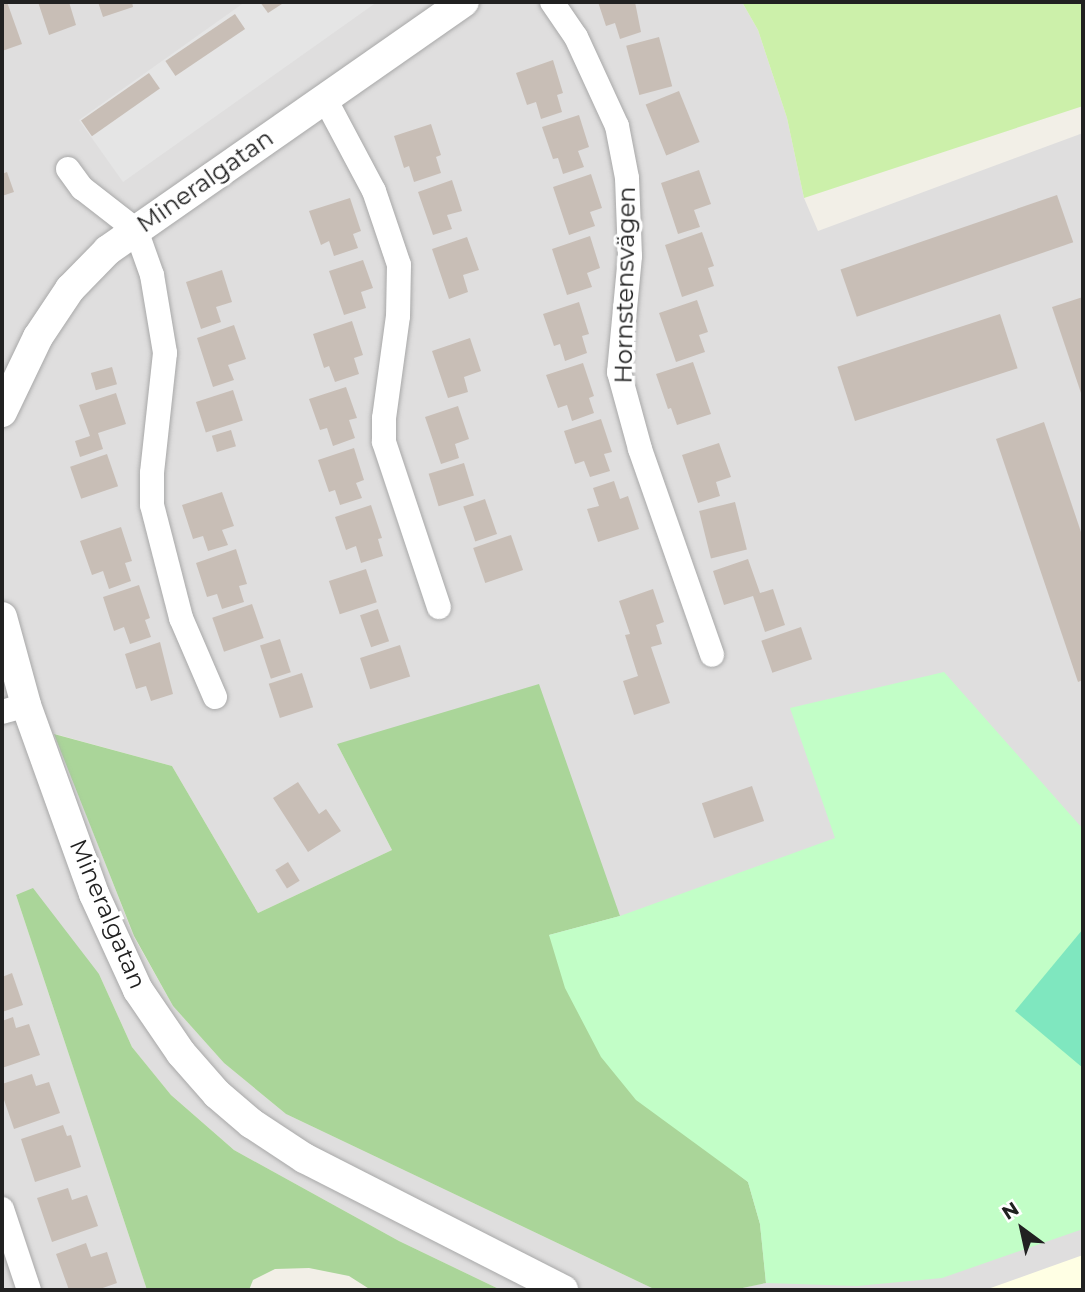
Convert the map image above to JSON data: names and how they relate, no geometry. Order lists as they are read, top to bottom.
{
  "streets": {
    "street": ["Mineralgatan", "Hornstensvägen"]
  },
  "north": "top left"
}
